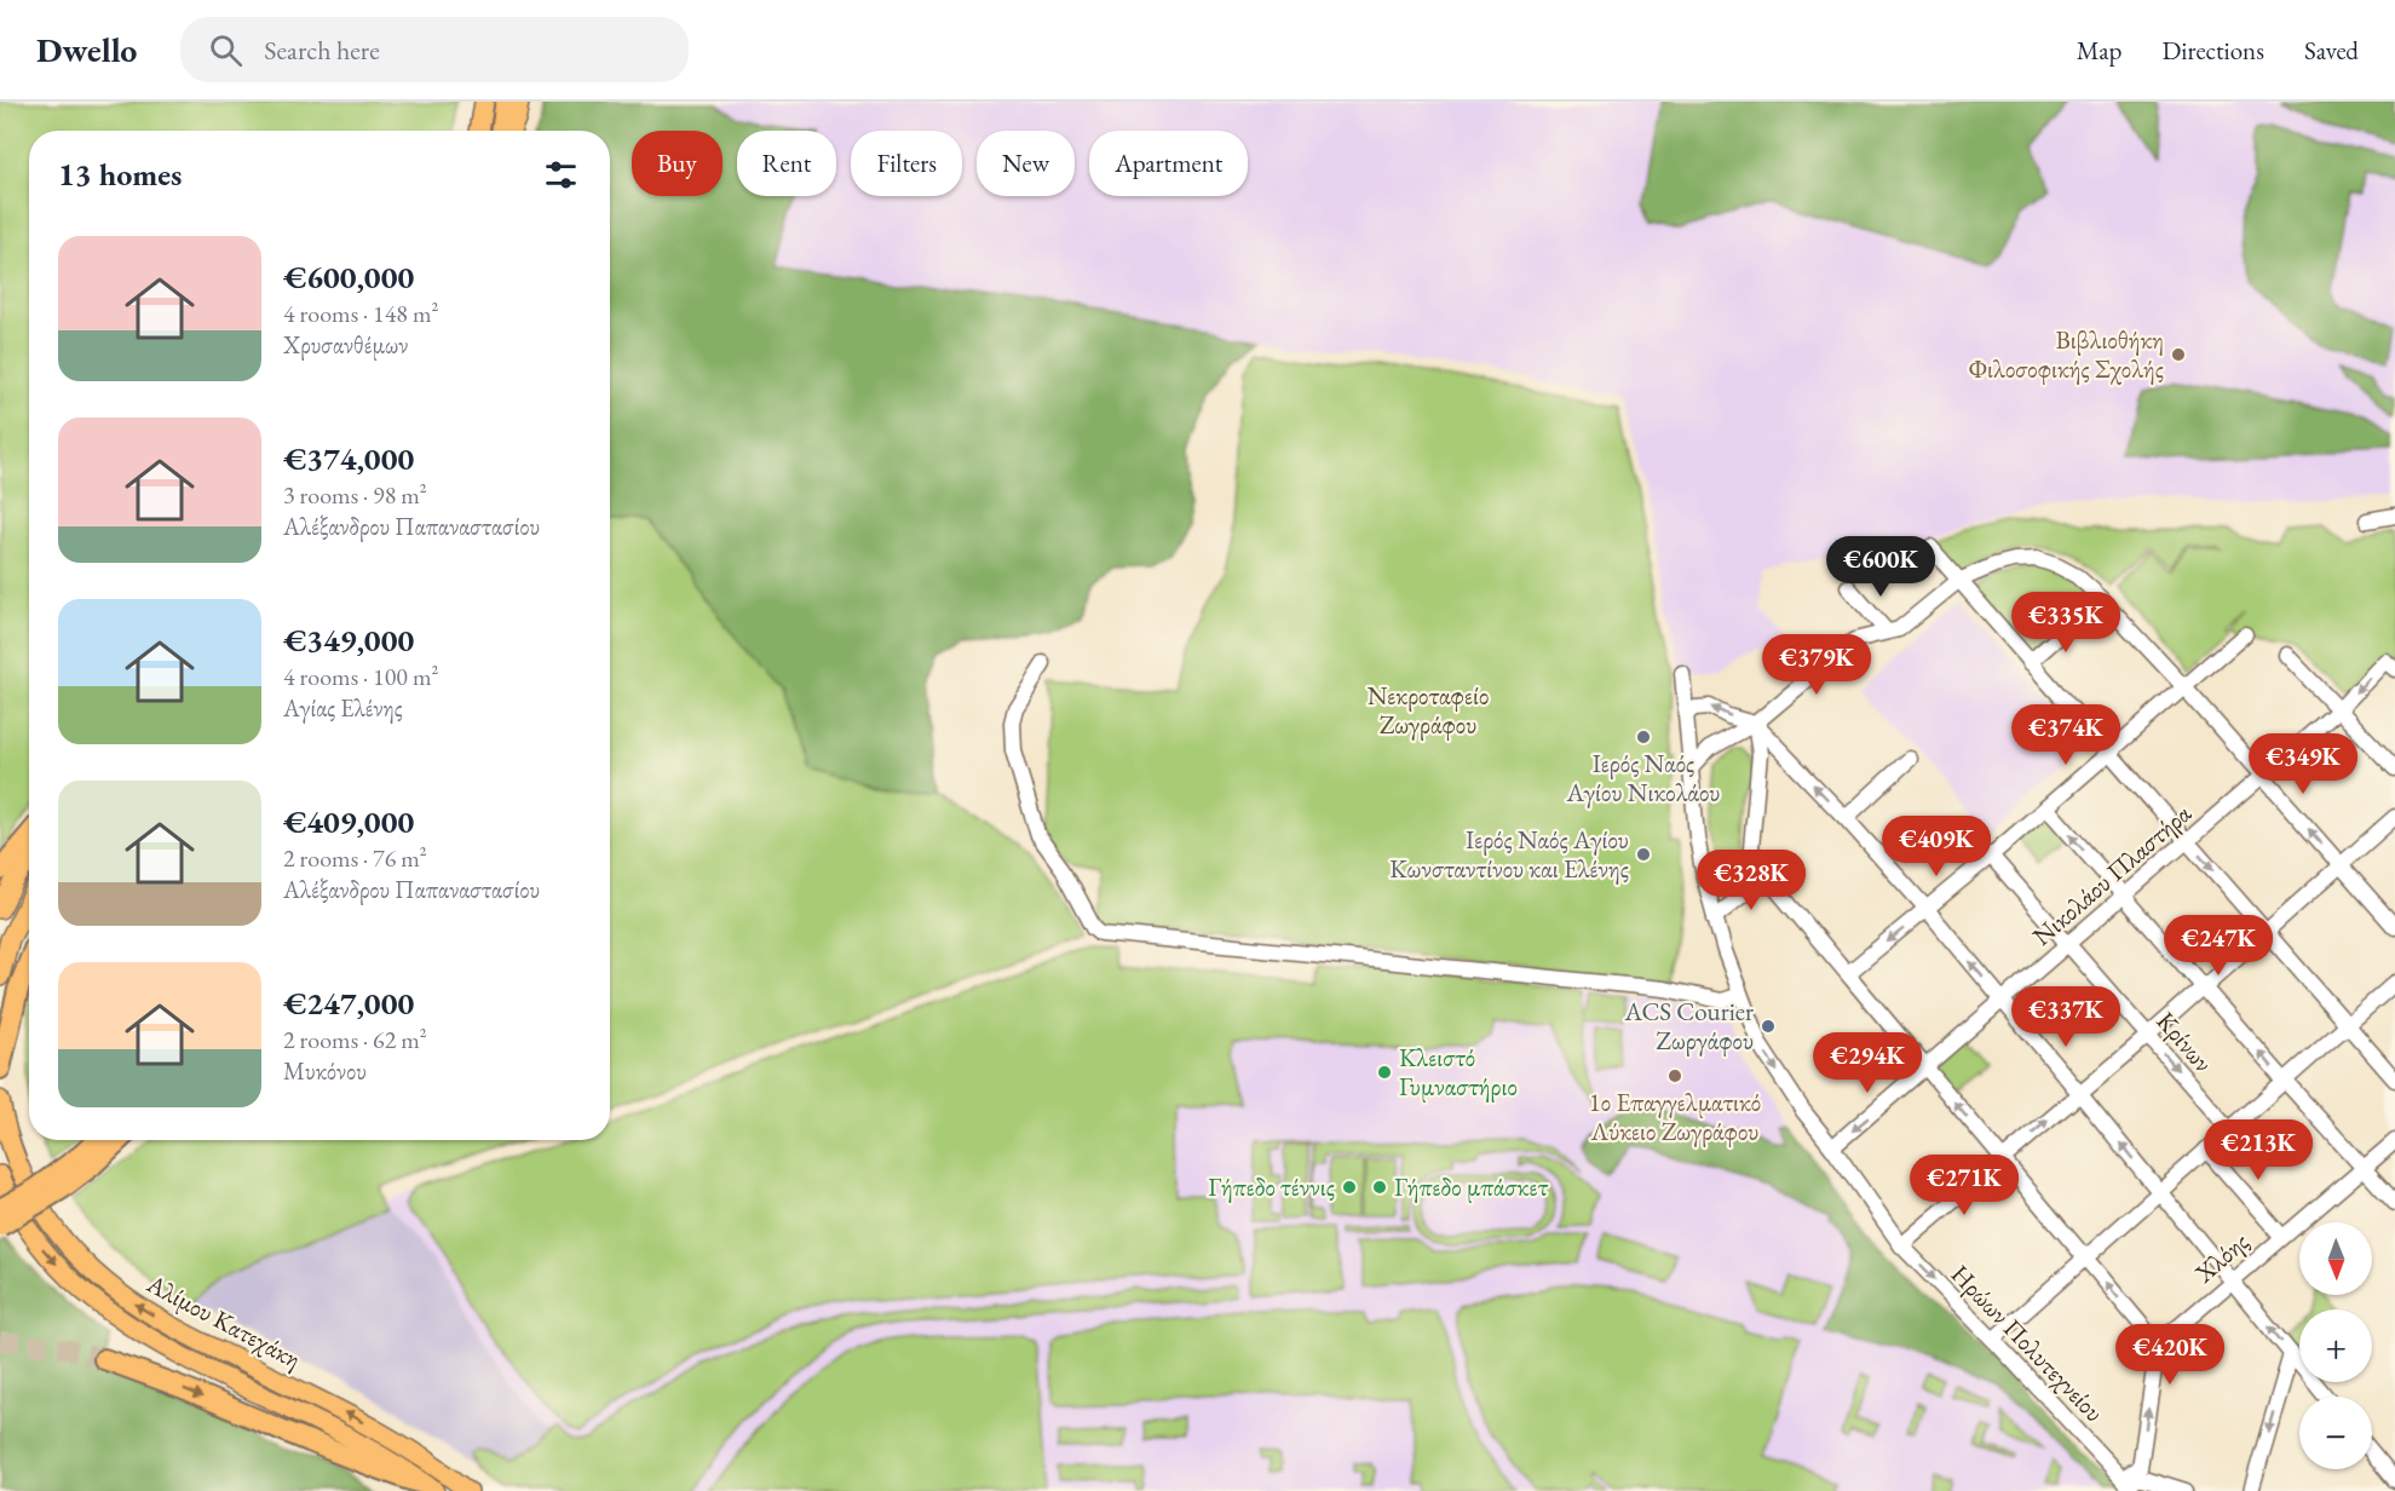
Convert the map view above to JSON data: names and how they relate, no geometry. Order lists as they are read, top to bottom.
{
  "streets": {
    "main road": ["Αλίμου Κατεχάκη"],
    "street": [
      "Νικολάου Πλαστήρα",
      "Κρίνων",
      "Χλόης",
      "Ηρώων Πολυτεχνείου"
    ]
  },
  "crossings": [
    ["Νικολάου Πλαστήρα", "Κρίνων"],
    ["Νικολάου Πλαστήρα", "Ηρώων Πολυτεχνείου"]
  ],
  "parks": ["Νεκροταφείο Ζωγράφου"],
  "places": [
    "Βιβλιοθήκη Φιλοσοφικής Σχολής",
    "Ιερός Ναός Αγίου Νικολάου",
    "Ιερός Ναός Αγίου Κωνσταντίνου και Ελένης",
    "ACS Courier Ζωργάφου",
    "Κλειστό Γυμναστήριο",
    "1ο Επαγγελματικό Λύκειο Ζωγράφου",
    "Γήπεδο τέννις",
    "Γήπεδο μπάσκετ"
  ],
  "north": "bottom",
  "page": {
    "header": "Dwello",
    "search": "Search here",
    "nav": ["Map", "Directions", "Saved"],
    "chip": [
      "Buy",
      "Rent",
      "Filters",
      "New",
      "Apartment"
    ],
    "heading": "13 homes",
    "list": [
      {
        "name": "€600,000",
        "note": "4 rooms · 148 m² · Χρυσανθέμων"
      },
      {
        "name": "€374,000",
        "note": "3 rooms · 98 m² · Αλέξανδρου Παπαναστασίου"
      },
      {
        "name": "€349,000",
        "note": "4 rooms · 100 m² · Αγίας Ελένης"
      },
      {
        "name": "€409,000",
        "note": "2 rooms · 76 m² · Αλέξανδρου Παπαναστασίου"
      },
      {
        "name": "€247,000",
        "note": "2 rooms · 62 m² · Μυκόνου"
      }
    ],
    "price": [
      "€600K",
      "€335K",
      "€379K",
      "€374K",
      "€349K",
      "€409K",
      "€328K",
      "€247K",
      "€337K",
      "€294K",
      "€213K",
      "€271K",
      "€420K"
    ],
    "map_buttons": ["+", "−"]
  }
}
